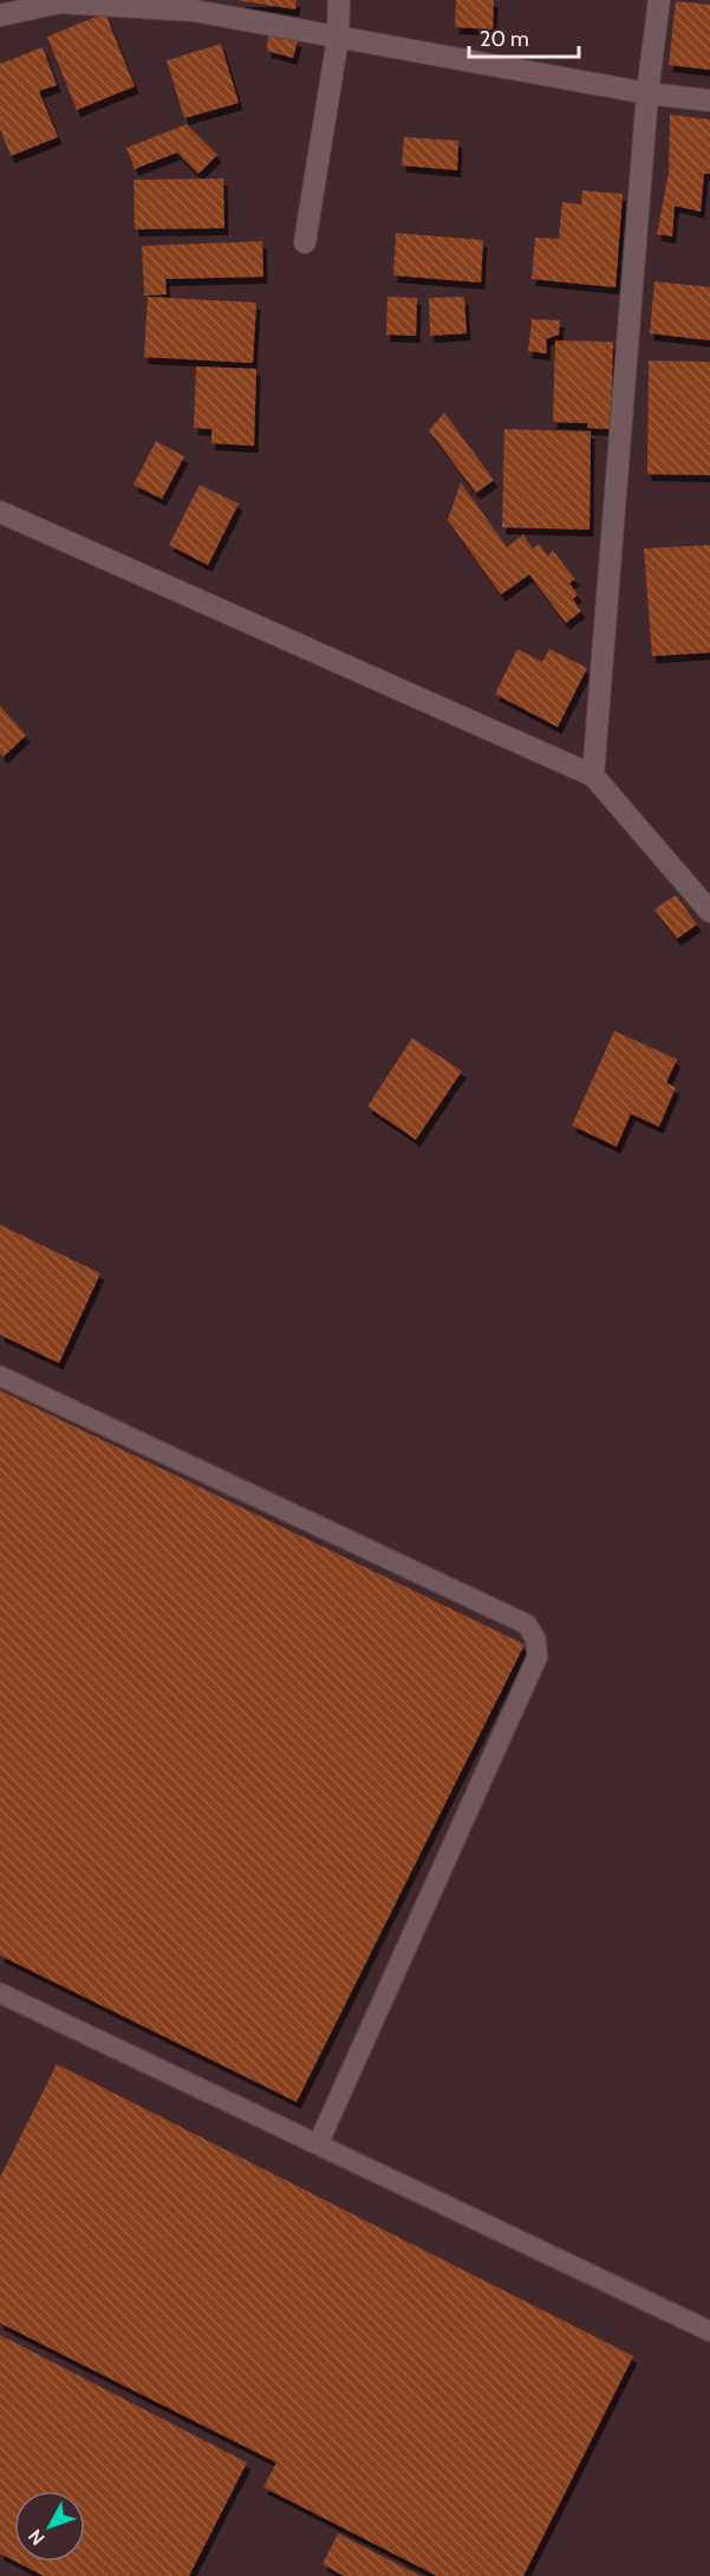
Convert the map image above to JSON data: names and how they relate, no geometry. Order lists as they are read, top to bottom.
{
  "scale_bar": "20 m",
  "north": "bottom left"
}
